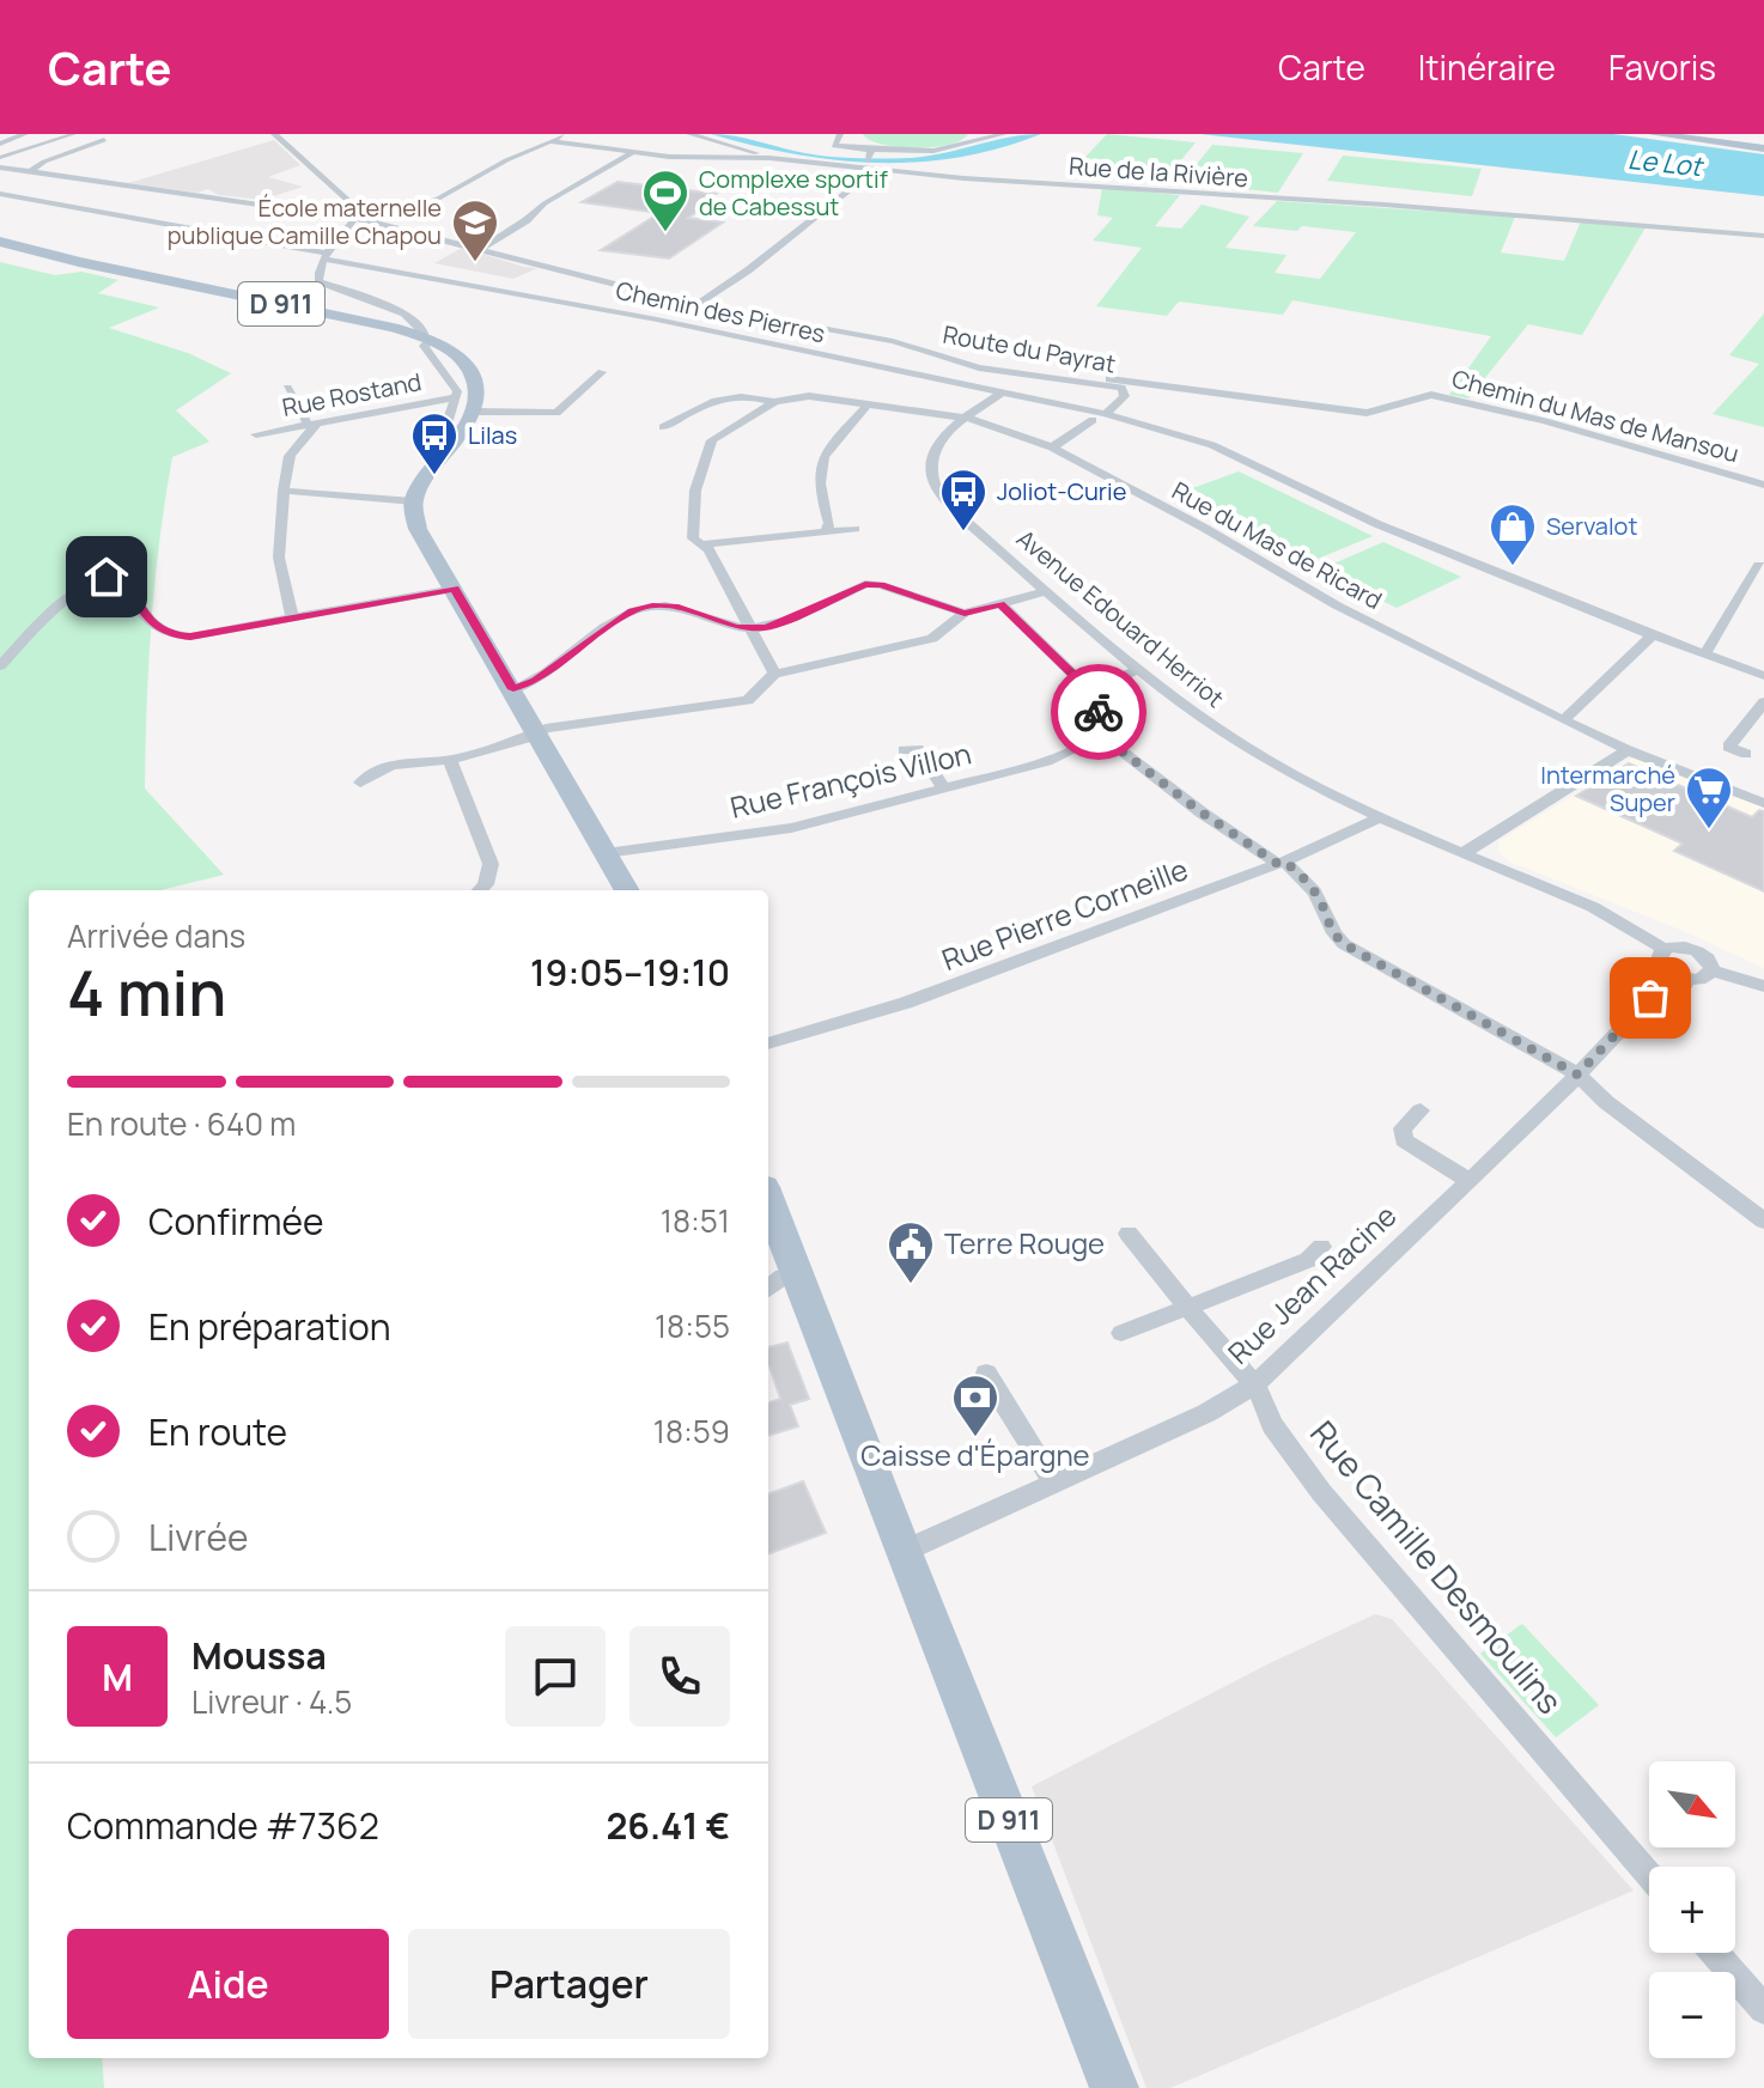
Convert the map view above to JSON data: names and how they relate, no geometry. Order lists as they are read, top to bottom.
{
  "streets": {
    "main road": ["D 911"],
    "street": [
      "Rue de la Rivière",
      "Chemin des Pierres",
      "Route du Payrat",
      "Rue Rostand",
      "Chemin du Mas de Mansou",
      "Rue du Mas de Ricard",
      "Avenue Edouard Herriot",
      "Rue François Villon",
      "Rue Pierre Corneille",
      "Rue Jean Racine",
      "Rue Camille Desmoulins"
    ]
  },
  "crossings": [
    ["D 911", "Rue Jean Racine"],
    ["Chemin des Pierres", "Route du Payrat"],
    ["Chemin des Pierres", "Avenue Edouard Herriot"],
    ["Route du Payrat", "Chemin du Mas de Mansou"],
    ["Rue du Mas de Ricard", "Avenue Edouard Herriot"],
    ["Avenue Edouard Herriot", "Rue Pierre Corneille"],
    ["Avenue Edouard Herriot", "Rue Jean Racine"],
    ["Rue Jean Racine", "Rue Camille Desmoulins"]
  ],
  "water": ["Le Lot"],
  "places": {
    "sports": ["Complexe sportif de Cabessut"],
    "school or university": ["École maternelle publique Camille Chapou"],
    "bus stop": ["Lilas", "Joliot-Curie"],
    "shop": ["Servalot"],
    "supermarket": ["Intermarché Super"],
    "public building": ["Terre Rouge"],
    "bank": ["Caisse d'Épargne"]
  },
  "north": "bottom right",
  "page": {
    "header": "Carte",
    "nav": ["Carte", "Itinéraire", "Favoris"],
    "heading": ["4 min", "Arrivée dans", "19:05–19:10"],
    "panel": [
      "Moussa",
      "Livreur · 4.5",
      "Commande #7362",
      "26.41 €"
    ],
    "bar": "En route · 640 m",
    "list": [
      ["Confirmée", "18:51"],
      ["En préparation", "18:55"],
      ["En route", "18:59"],
      "Livrée"
    ],
    "round": "M",
    "map_buttons": ["+", "−"],
    "buttons": ["Aide", "Partager"]
  }
}
